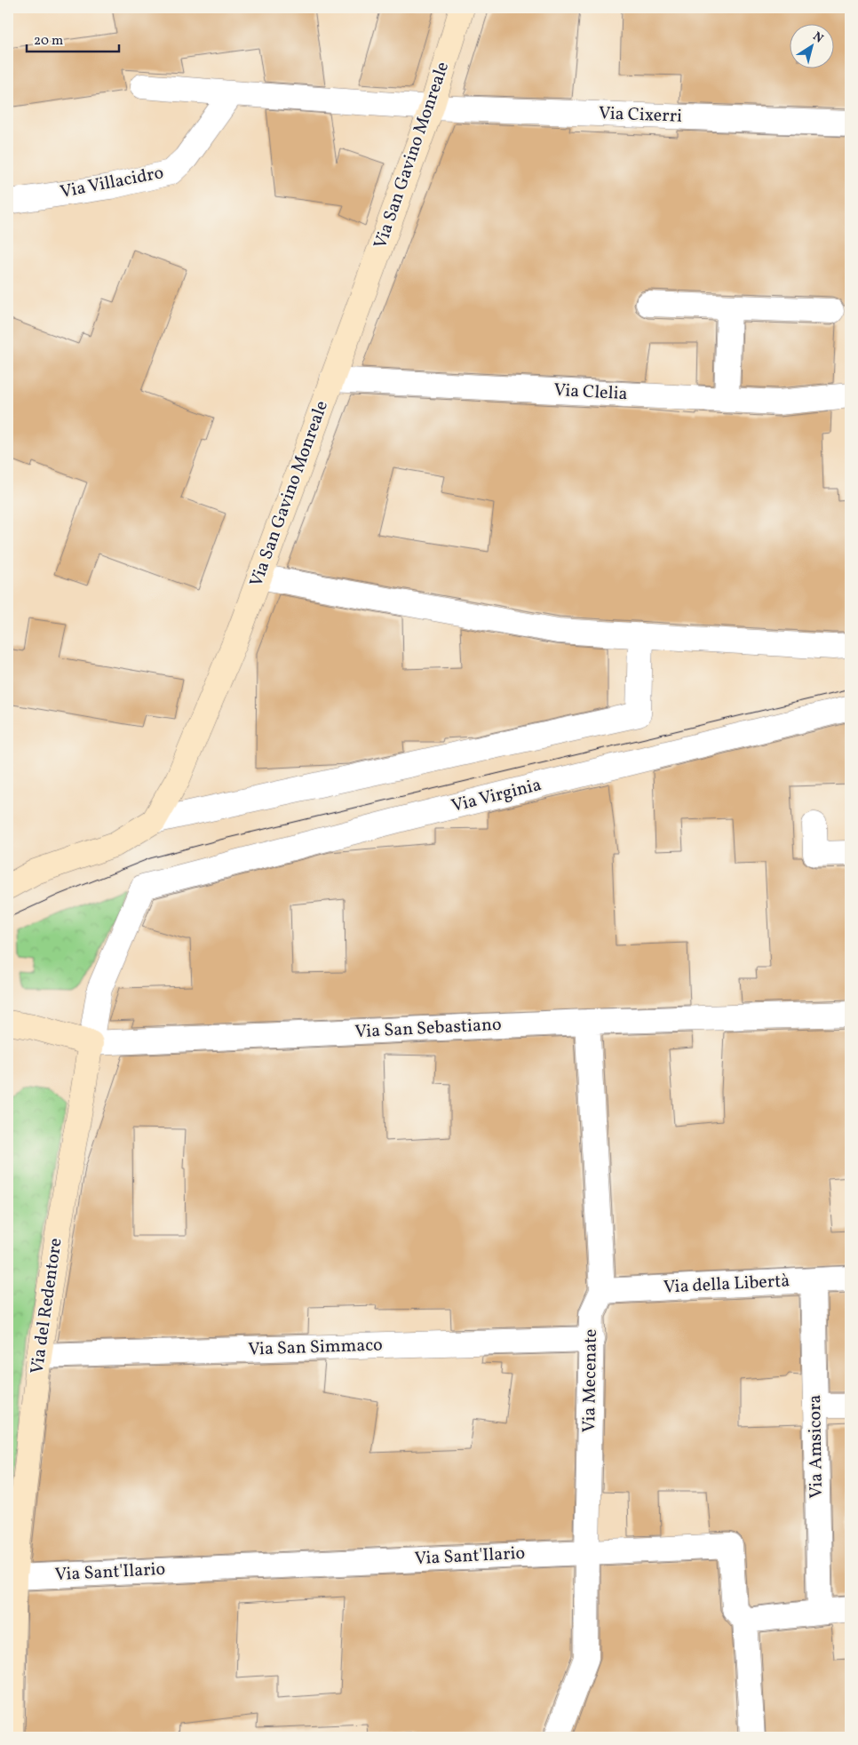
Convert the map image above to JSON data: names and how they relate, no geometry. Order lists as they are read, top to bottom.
{
  "streets": {
    "street": [
      "Via Cixerri",
      "Via San Gavino Monreale",
      "Via Villacidro",
      "Via Clelia",
      "Via Virginia",
      "Via San Sebastiano",
      "Via della Libertà",
      "Via del Redentore",
      "Via San Simmaco",
      "Via Mecenate",
      "Via Amsicora",
      "Via Sant'Ilario"
    ]
  },
  "crossings": [
    ["Via Cixerri", "Via San Gavino Monreale"],
    ["Via San Gavino Monreale", "Via Clelia"],
    ["Via Virginia", "Via del Redentore"],
    ["Via San Sebastiano", "Via del Redentore"],
    ["Via San Sebastiano", "Via Mecenate"],
    ["Via della Libertà", "Via Mecenate"],
    ["Via della Libertà", "Via Amsicora"],
    ["Via del Redentore", "Via San Simmaco"],
    ["Via del Redentore", "Via Sant'Ilario"],
    ["Via San Simmaco", "Via Mecenate"],
    ["Via Mecenate", "Via Sant'Ilario"]
  ],
  "scale_bar": "20 m",
  "north": "top right"
}
